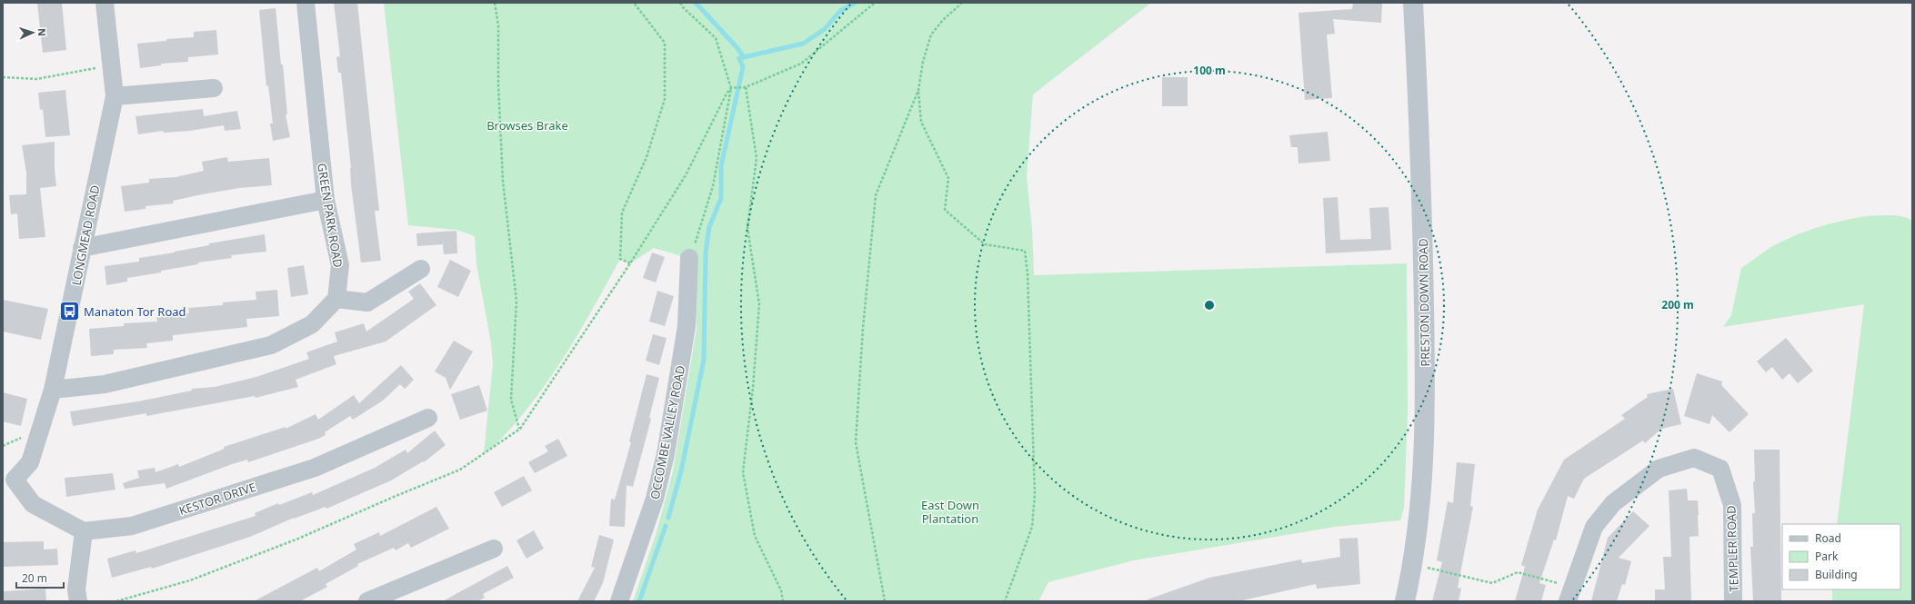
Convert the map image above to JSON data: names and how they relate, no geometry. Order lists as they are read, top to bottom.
{
  "streets": {
    "street": [
      "GREEN PARK ROAD",
      "LONGMEAD ROAD",
      "PRESTON DOWN ROAD",
      "OCCOMBE VALLEY ROAD",
      "KESTOR DRIVE",
      "TEMPLER ROAD"
    ]
  },
  "parks": ["Browses Brake", "East Down Plantation"],
  "places": {
    "bus stop": ["Manaton Tor Road"]
  },
  "legend": ["Road", "Park", "Building"],
  "scale_bar": "20 m",
  "north": "right",
  "rings": ["100 m", "200 m"]
}
